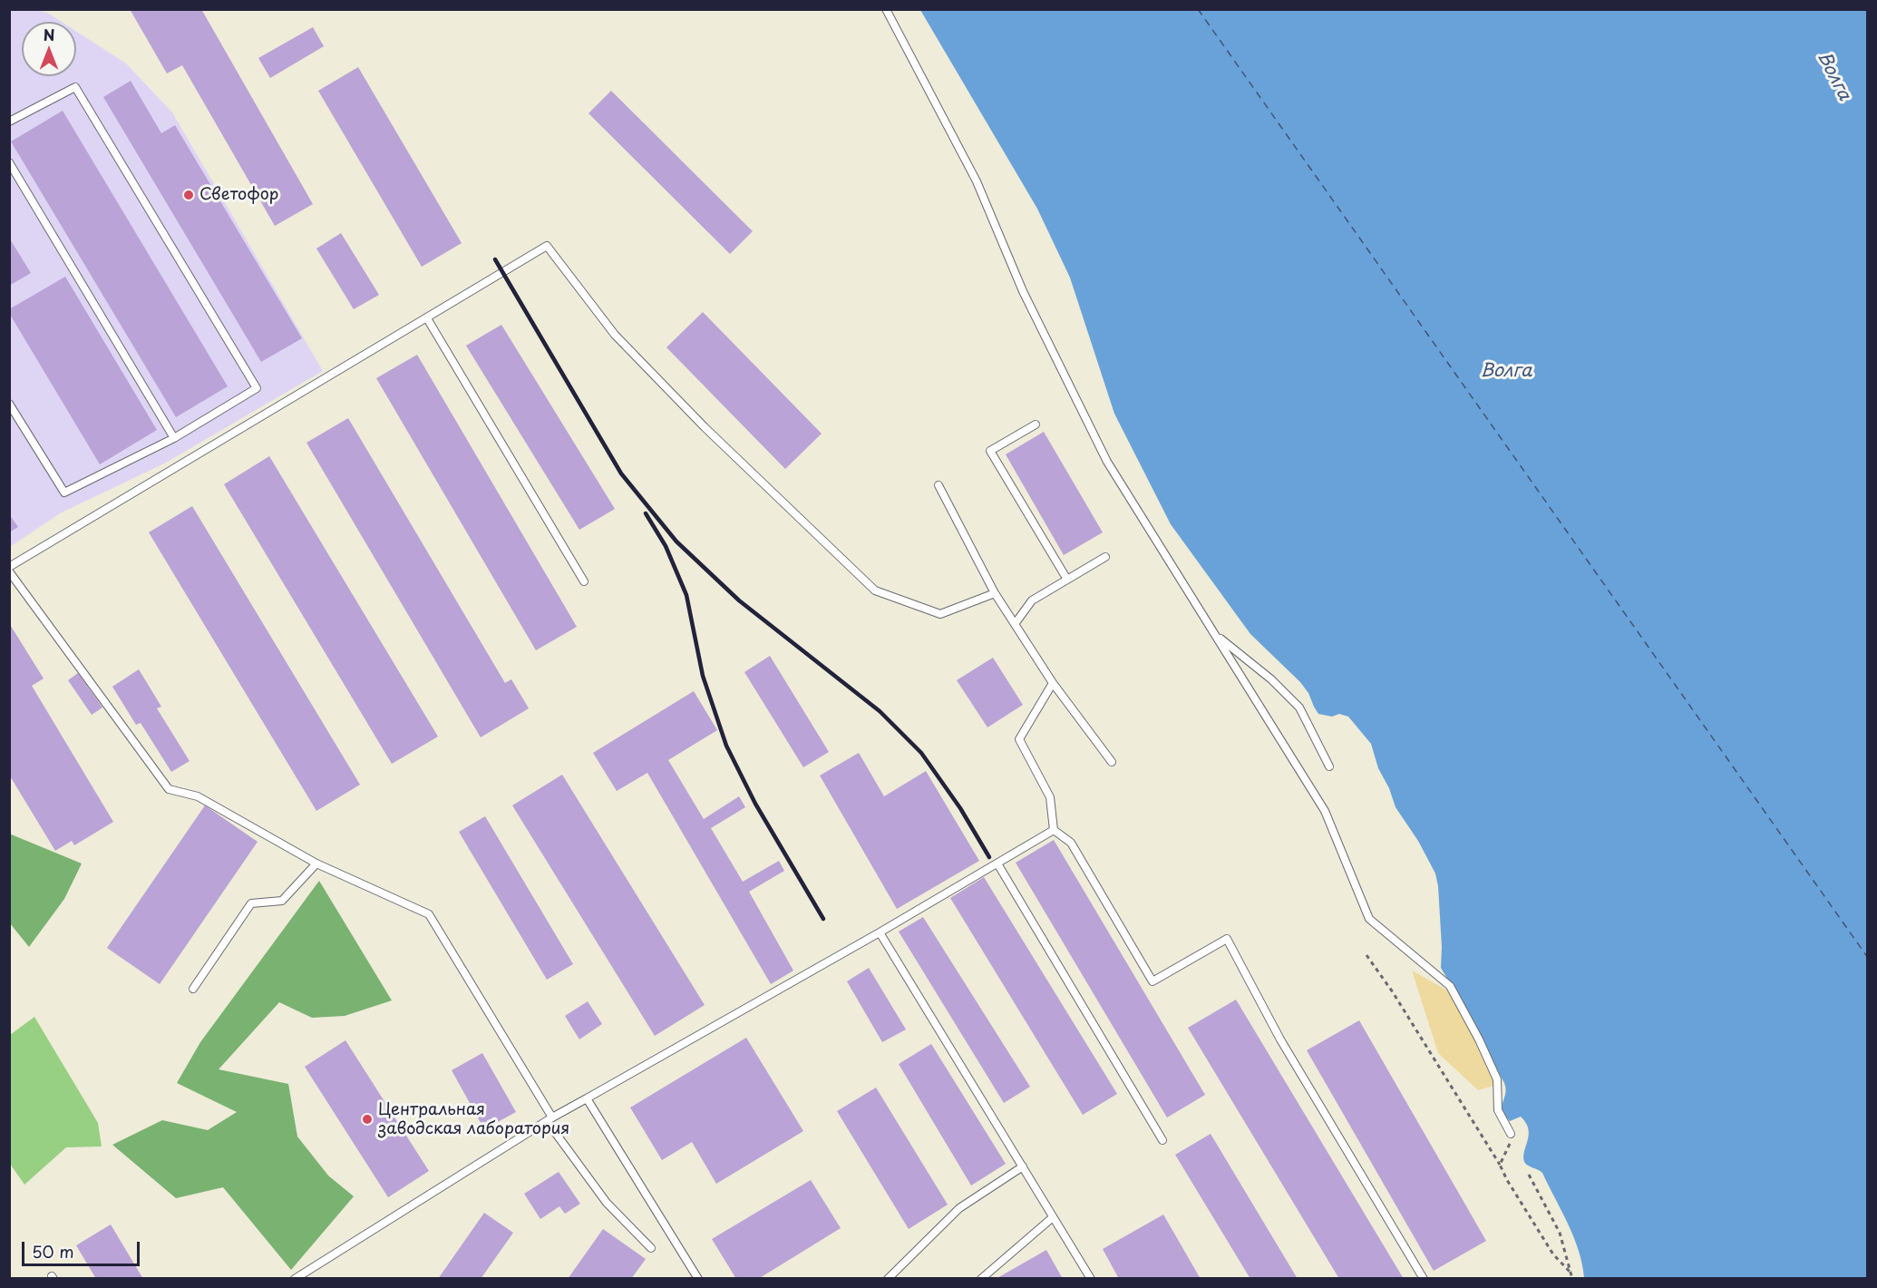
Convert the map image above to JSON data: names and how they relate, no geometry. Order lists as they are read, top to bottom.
{
  "water": ["Волга"],
  "places": ["Светофор", "Центральная заводская лаборатория"],
  "scale_bar": "50 m",
  "north": "top"
}
